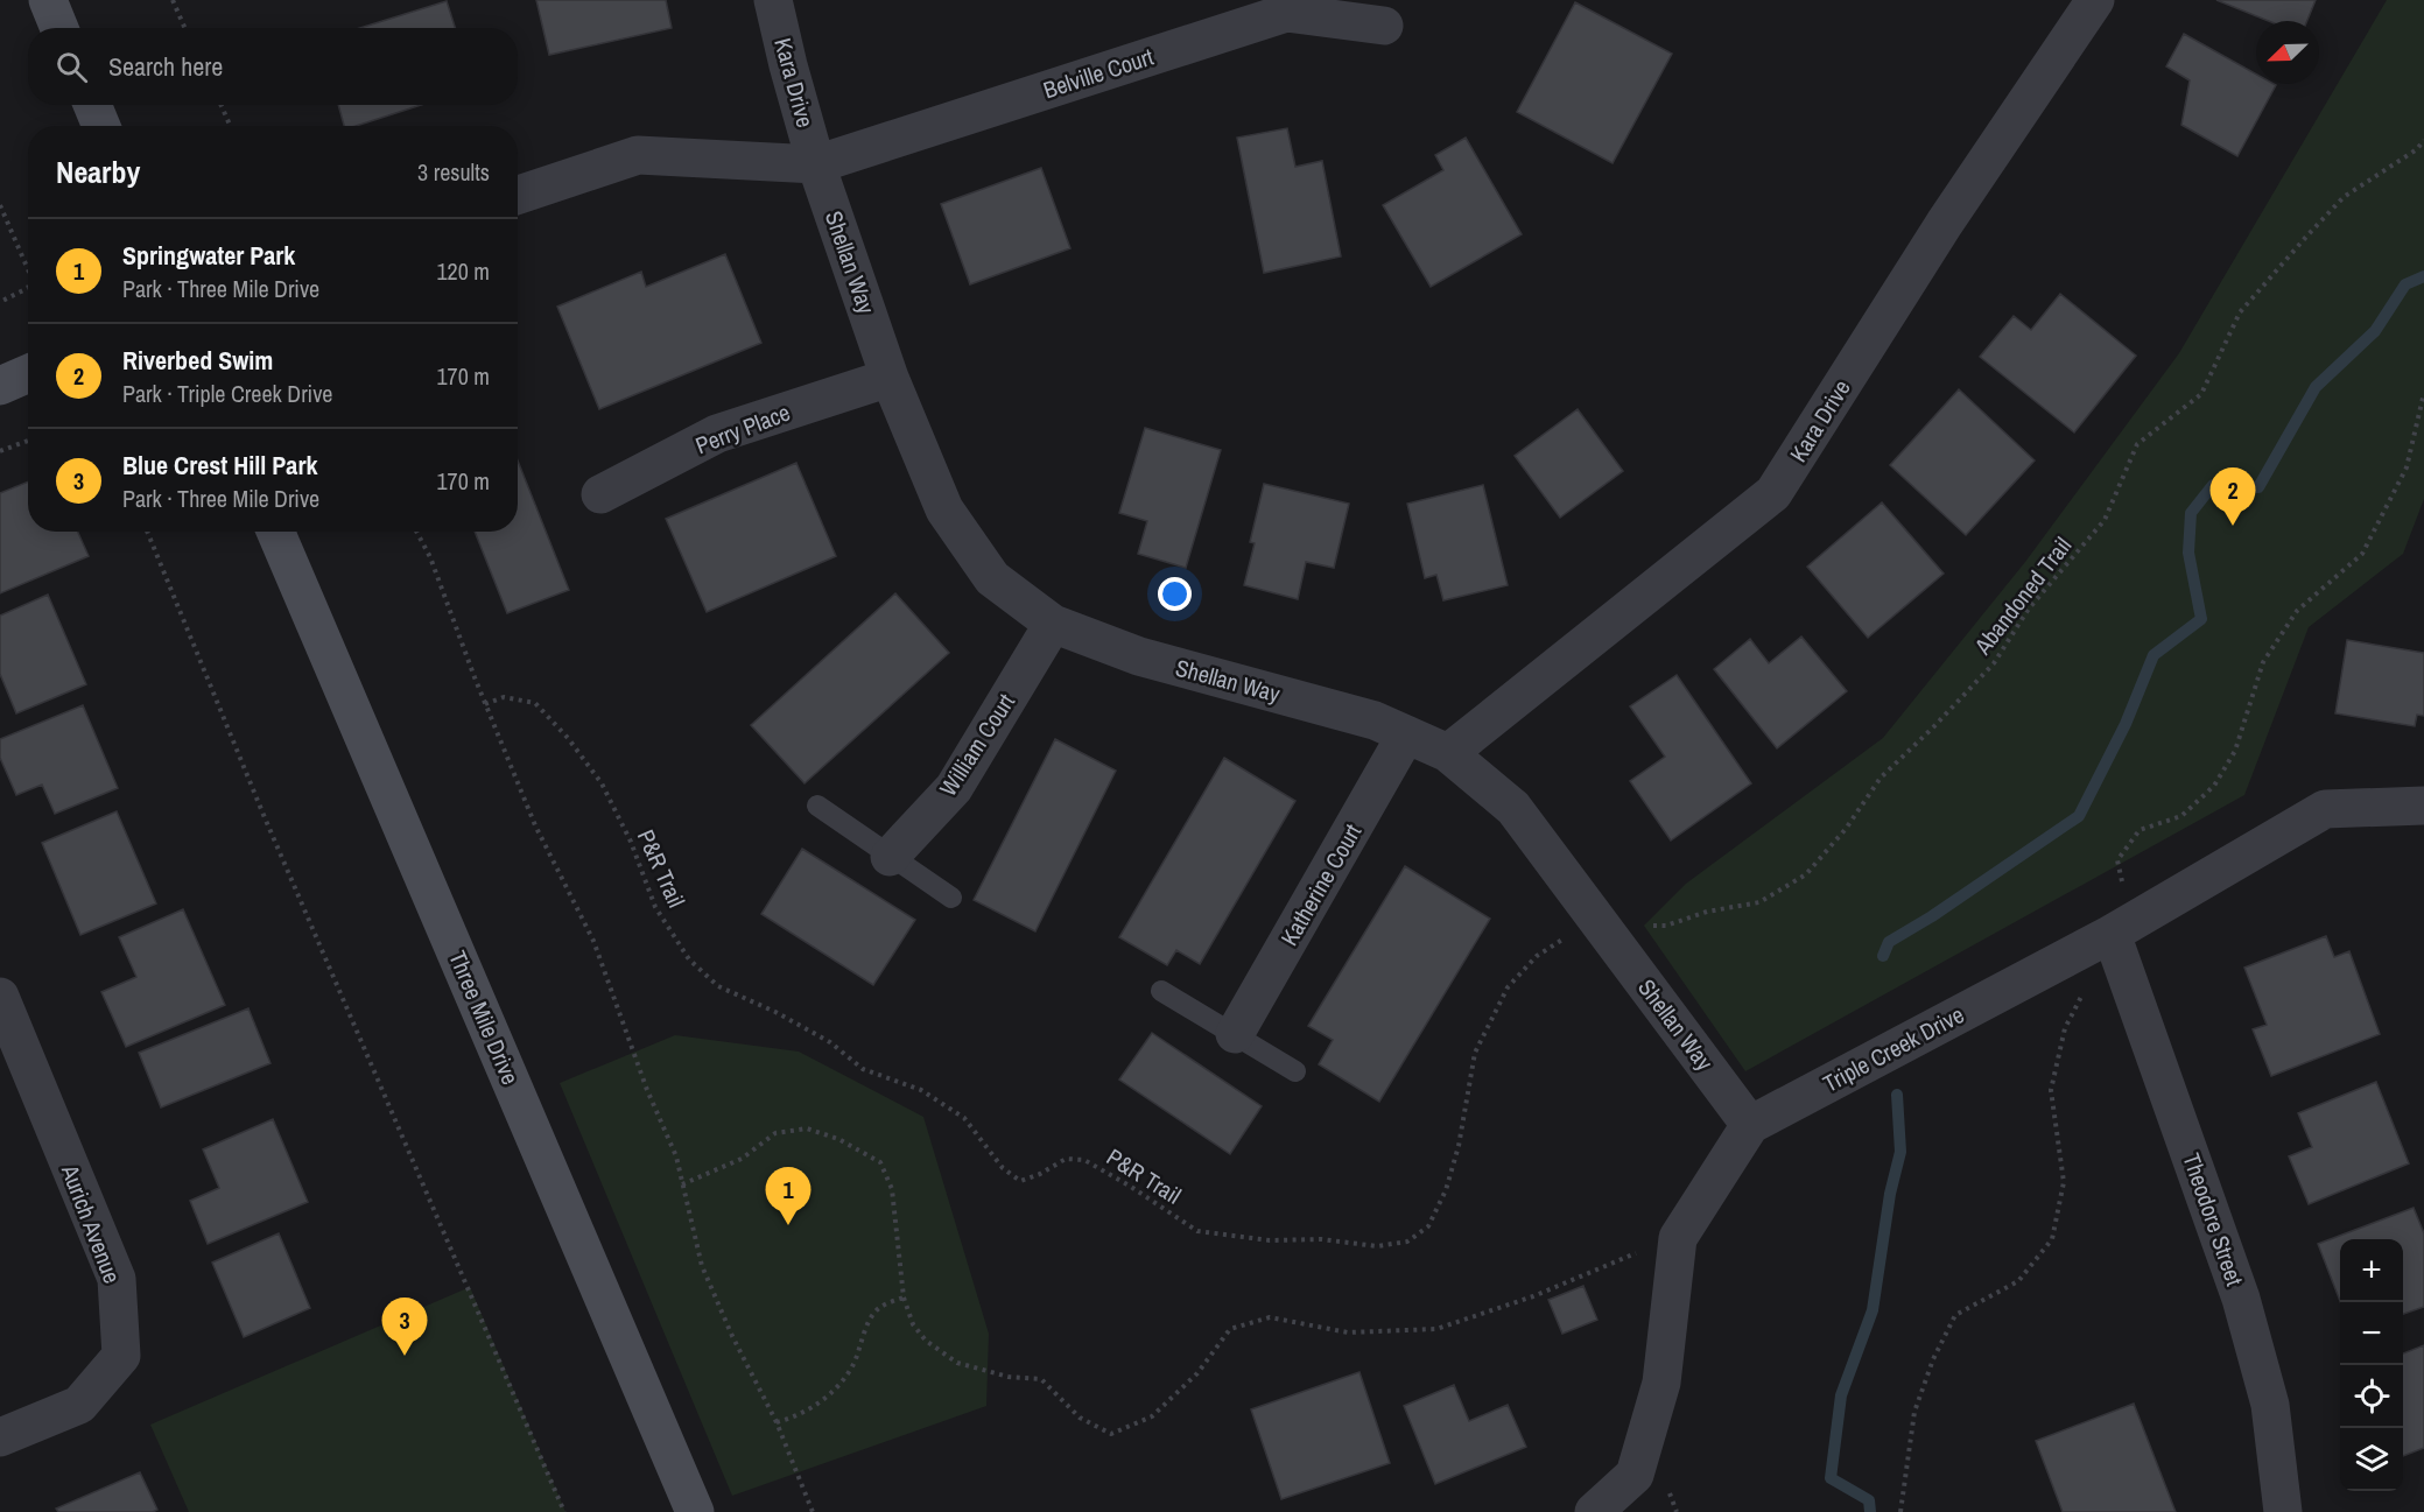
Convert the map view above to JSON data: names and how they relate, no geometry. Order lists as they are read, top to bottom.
{
  "streets": {
    "main road": ["Three Mile Drive"],
    "street": [
      "Belville Court",
      "Kara Drive",
      "Shellan Way",
      "Perry Place",
      "William Court",
      "Katherine Court",
      "Triple Creek Drive",
      "Theodore Street",
      "Aurich Avenue"
    ],
    "path": ["Abandoned Trail", "P&R Trail"]
  },
  "crossings": [
    ["Belville Court", "Kara Drive"],
    ["Belville Court", "Shellan Way"],
    ["Kara Drive", "Shellan Way"],
    ["Shellan Way", "Perry Place"],
    ["Shellan Way", "Abandoned Trail"],
    ["Shellan Way", "William Court"],
    ["Shellan Way", "P&R Trail"],
    ["Shellan Way", "Katherine Court"],
    ["Shellan Way", "Triple Creek Drive"],
    ["Abandoned Trail", "P&R Trail"],
    ["Triple Creek Drive", "Theodore Street"]
  ],
  "north": "bottom left",
  "page": {
    "search": "Search here",
    "heading": ["Nearby", "3 results"],
    "list": [
      {
        "mark": "1",
        "name": "Springwater Park",
        "note": "Park · Three Mile Drive",
        "value": "120 m"
      },
      {
        "mark": "2",
        "name": "Riverbed Swim",
        "note": "Park · Triple Creek Drive",
        "value": "170 m"
      },
      {
        "mark": "3",
        "name": "Blue Crest Hill Park",
        "note": "Park · Three Mile Drive",
        "value": "170 m"
      }
    ],
    "pins": ["2", "1", "3"],
    "map_buttons": ["+", "−"]
  }
}
